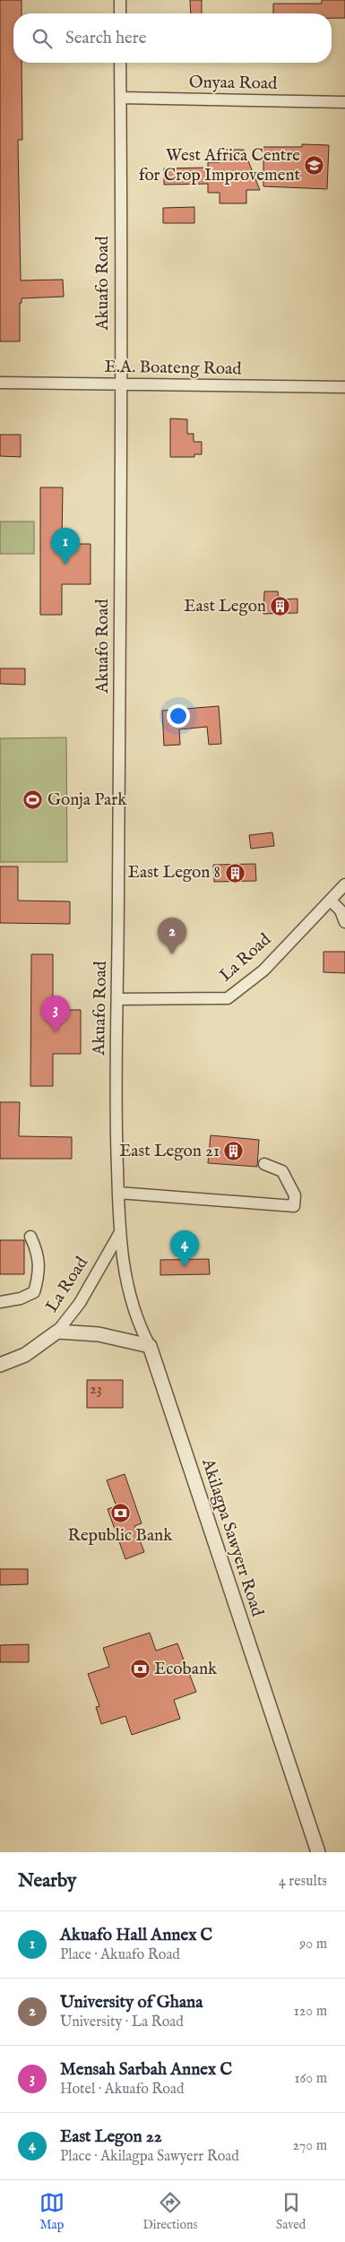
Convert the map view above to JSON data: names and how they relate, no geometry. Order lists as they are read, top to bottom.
{
  "streets": {
    "street": [
      "Onyaa Road",
      "Akuafo Road",
      "E.A. Boateng Road",
      "La Road",
      "Akilagpa Sawyerr Road"
    ]
  },
  "crossings": [
    ["Onyaa Road", "Akuafo Road"],
    ["Akuafo Road", "E.A. Boateng Road"],
    ["Akuafo Road", "La Road"],
    ["Akuafo Road", "Akilagpa Sawyerr Road"],
    ["La Road", "Akilagpa Sawyerr Road"]
  ],
  "places": {
    "school or university": ["West Africa Centre for Crop Improvement"],
    "building": ["East Legon", "East Legon 8", "East Legon 21"],
    "sports": ["Gonja Park"],
    "bank": ["Republic Bank", "Ecobank"]
  },
  "house_numbers": ["23"],
  "page": {
    "search": "Search here",
    "pins": [
      "1",
      "2",
      "3",
      "4"
    ],
    "heading": ["Nearby", "4 results"],
    "list": [
      {
        "mark": "1",
        "name": "Akuafo Hall Annex C",
        "note": "Place · Akuafo Road",
        "value": "90 m"
      },
      {
        "mark": "2",
        "name": "University of Ghana",
        "note": "University · La Road",
        "value": "120 m"
      },
      {
        "mark": "3",
        "name": "Mensah Sarbah Annex C",
        "note": "Hotel · Akuafo Road",
        "value": "160 m"
      },
      {
        "mark": "4",
        "name": "East Legon 22",
        "note": "Place · Akilagpa Sawyerr Road",
        "value": "270 m"
      }
    ],
    "nav": ["Map", "Directions", "Saved"]
  }
}
